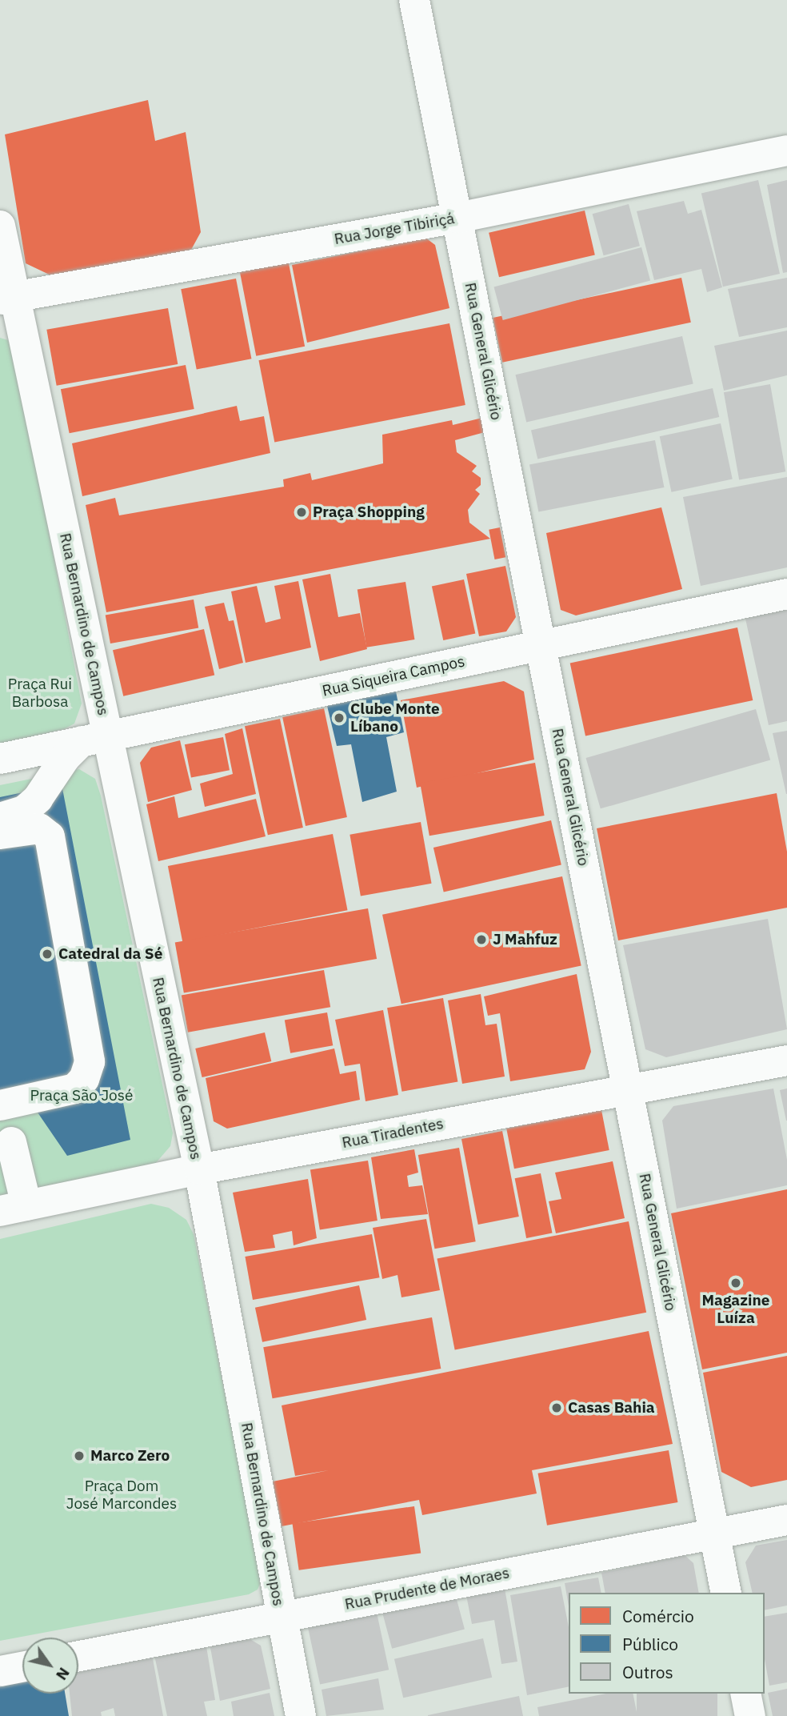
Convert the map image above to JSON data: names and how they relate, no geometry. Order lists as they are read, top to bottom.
{
  "streets": {
    "street": [
      "Rua Jorge Tibiriçá",
      "Rua General Glicério",
      "Rua Bernardino de Campos",
      "Rua Siqueira Campos",
      "Rua Tiradentes",
      "Rua Prudente de Moraes"
    ]
  },
  "crossings": [
    ["Rua Jorge Tibiriçá", "Rua General Glicério"],
    ["Rua Jorge Tibiriçá", "Rua Bernardino de Campos"],
    ["Rua General Glicério", "Rua Siqueira Campos"],
    ["Rua General Glicério", "Rua Tiradentes"],
    ["Rua General Glicério", "Rua Prudente de Moraes"],
    ["Rua Bernardino de Campos", "Rua Siqueira Campos"],
    ["Rua Bernardino de Campos", "Rua Tiradentes"],
    ["Rua Bernardino de Campos", "Rua Prudente de Moraes"]
  ],
  "parks": ["Praça Rui Barbosa", "Praça São José", "Praça Dom José Marcondes"],
  "places": [
    "Praça Shopping",
    "Clube Monte Líbano",
    "J Mahfuz",
    "Catedral da Sé",
    "Magazine Luíza",
    "Casas Bahia",
    "Marco Zero"
  ],
  "legend": ["Comércio", "Público", "Outros"],
  "north": "bottom right"
}
